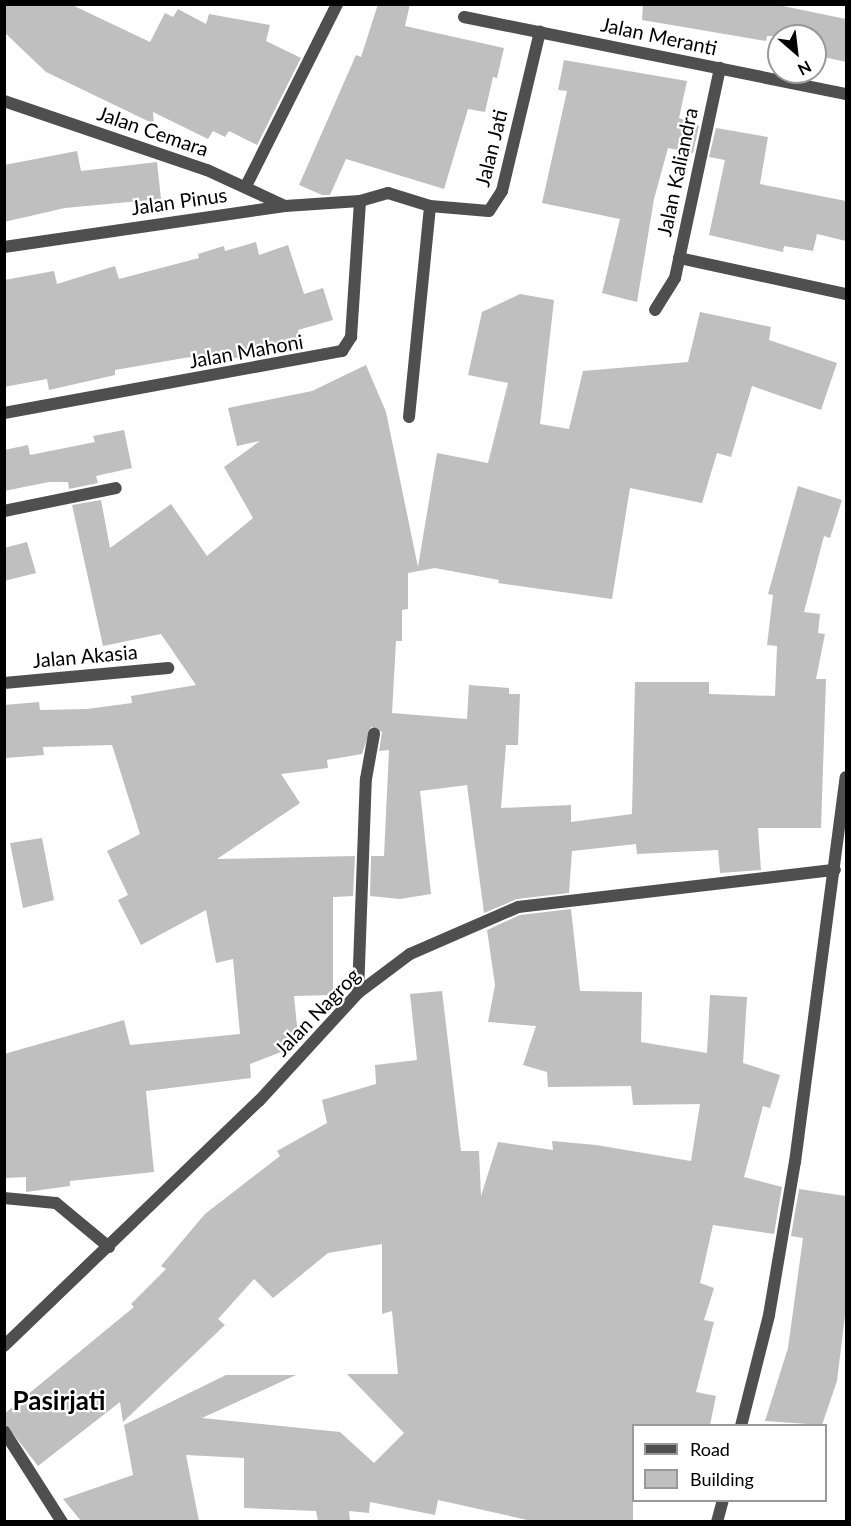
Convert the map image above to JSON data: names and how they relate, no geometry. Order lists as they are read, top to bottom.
{
  "streets": {
    "street": [
      "Jalan Meranti",
      "Jalan Cemara",
      "Jalan Jati",
      "Jalan Kaliandra",
      "Jalan Pinus",
      "Jalan Mahoni",
      "Jalan Akasia",
      "Jalan Nagrog"
    ]
  },
  "crossings": [
    ["Jalan Meranti", "Jalan Jati"],
    ["Jalan Meranti", "Jalan Kaliandra"],
    ["Jalan Cemara", "Jalan Pinus"],
    ["Jalan Jati", "Jalan Pinus"],
    ["Jalan Jati", "Jalan Mahoni"],
    ["Jalan Pinus", "Jalan Mahoni"]
  ],
  "districts": ["Pasirjati"],
  "legend": ["Road", "Building"],
  "north": "bottom right"
}
